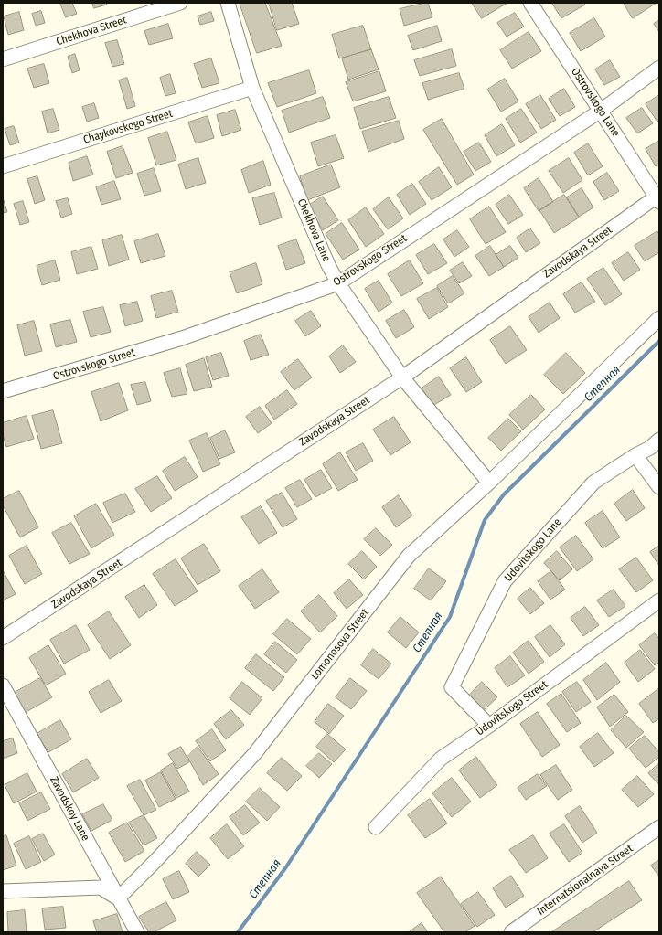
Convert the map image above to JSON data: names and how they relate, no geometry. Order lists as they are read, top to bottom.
{
  "streets": {
    "street": [
      "Chekhova Street",
      "Ostrovskogo Lane",
      "Chaykovskogo Street",
      "Chekhova Lane",
      "Zavodskaya Street",
      "Ostrovskogo Street",
      "Udovitskogo Lane",
      "Lomonosova Street",
      "Udovitskogo Street",
      "Zavodskoy Lane",
      "Internatsionalnaya Street"
    ]
  },
  "crossings": [
    ["Ostrovskogo Lane", "Zavodskaya Street"],
    ["Ostrovskogo Lane", "Ostrovskogo Street"],
    ["Chaykovskogo Street", "Chekhova Lane"],
    ["Chekhova Lane", "Zavodskaya Street"],
    ["Chekhova Lane", "Ostrovskogo Street"],
    ["Chekhova Lane", "Lomonosova Street"],
    ["Udovitskogo Lane", "Udovitskogo Street"],
    ["Lomonosova Street", "Zavodskoy Lane"]
  ],
  "water": ["Степная"]
}
